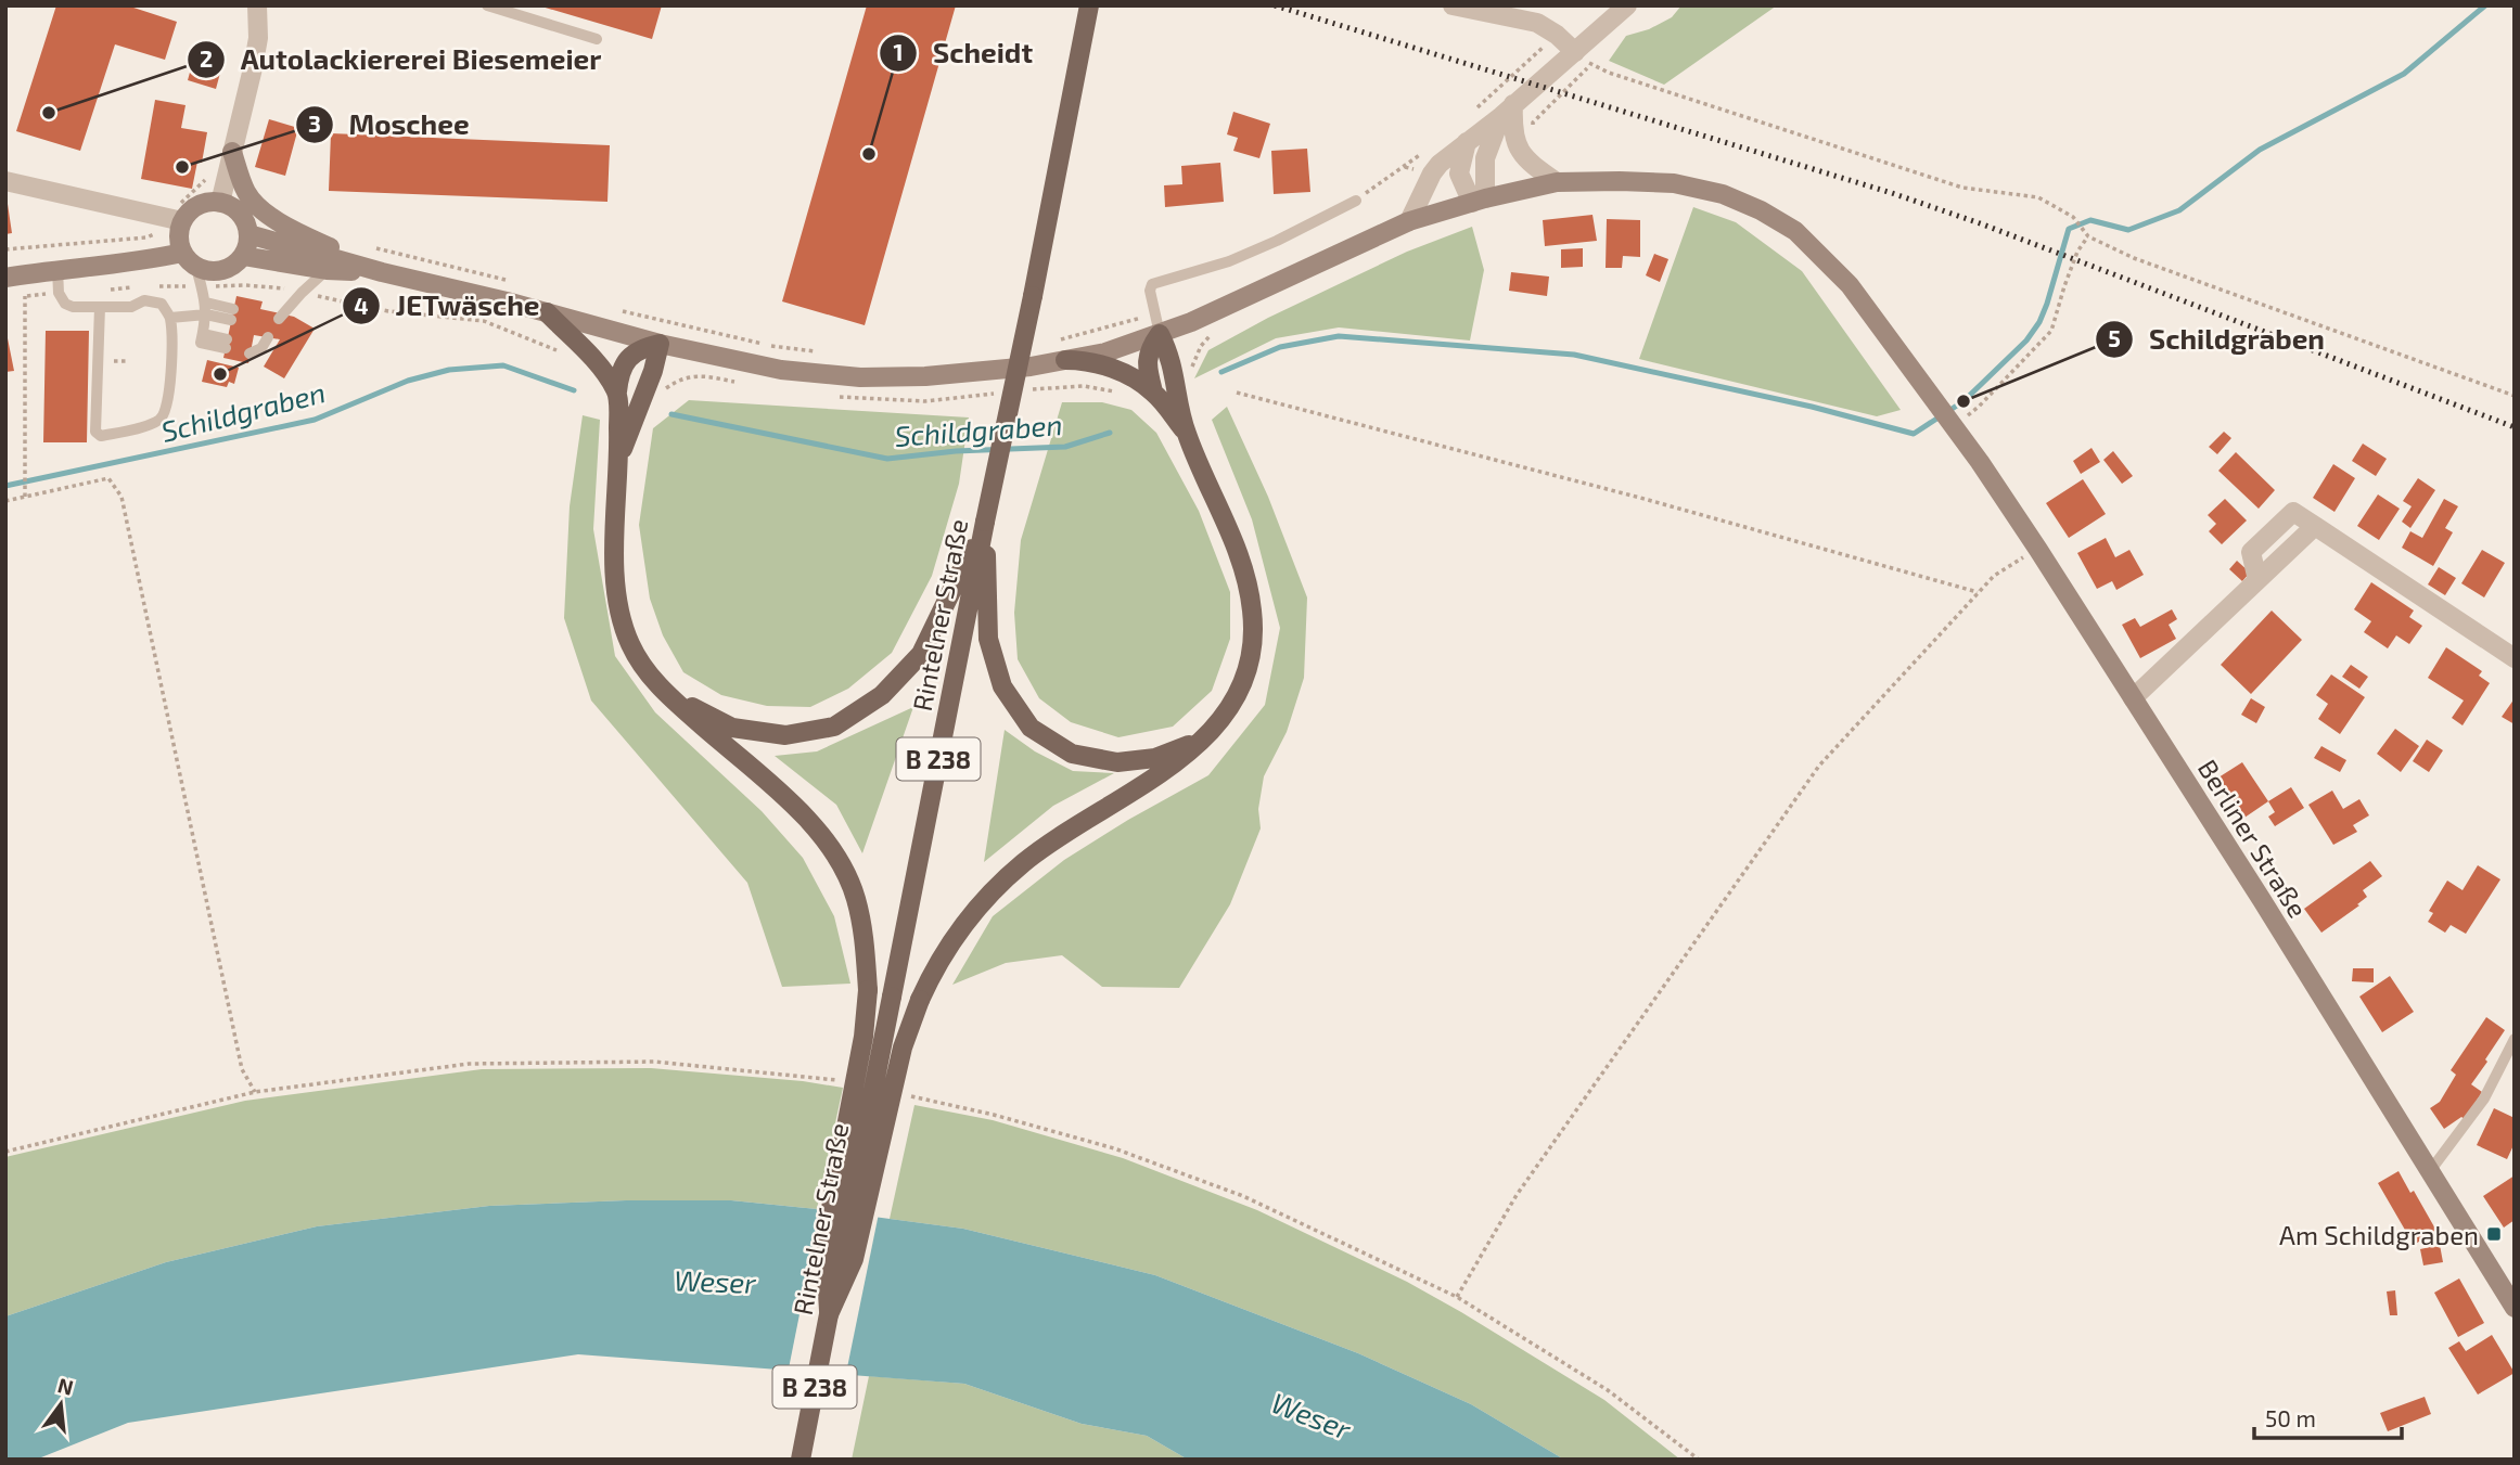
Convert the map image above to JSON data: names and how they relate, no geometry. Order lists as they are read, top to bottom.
{
  "streets": {
    "main road": ["Rintelner Straße", "B 238", "Berliner Straße"]
  },
  "crossings": [
    ["Rintelner Straße", "B 238"],
    ["B 238", "Berliner Straße"]
  ],
  "water": ["Schildgraben", "Weser"],
  "places": {
    "other": [
      "Autolackiererei Biesemeier",
      "Scheidt",
      "Moschee",
      "JETwäsche",
      "Schildgraben"
    ],
    "transit": ["Am Schildgraben"]
  },
  "scale_bar": "50 m",
  "north": "top"
}
